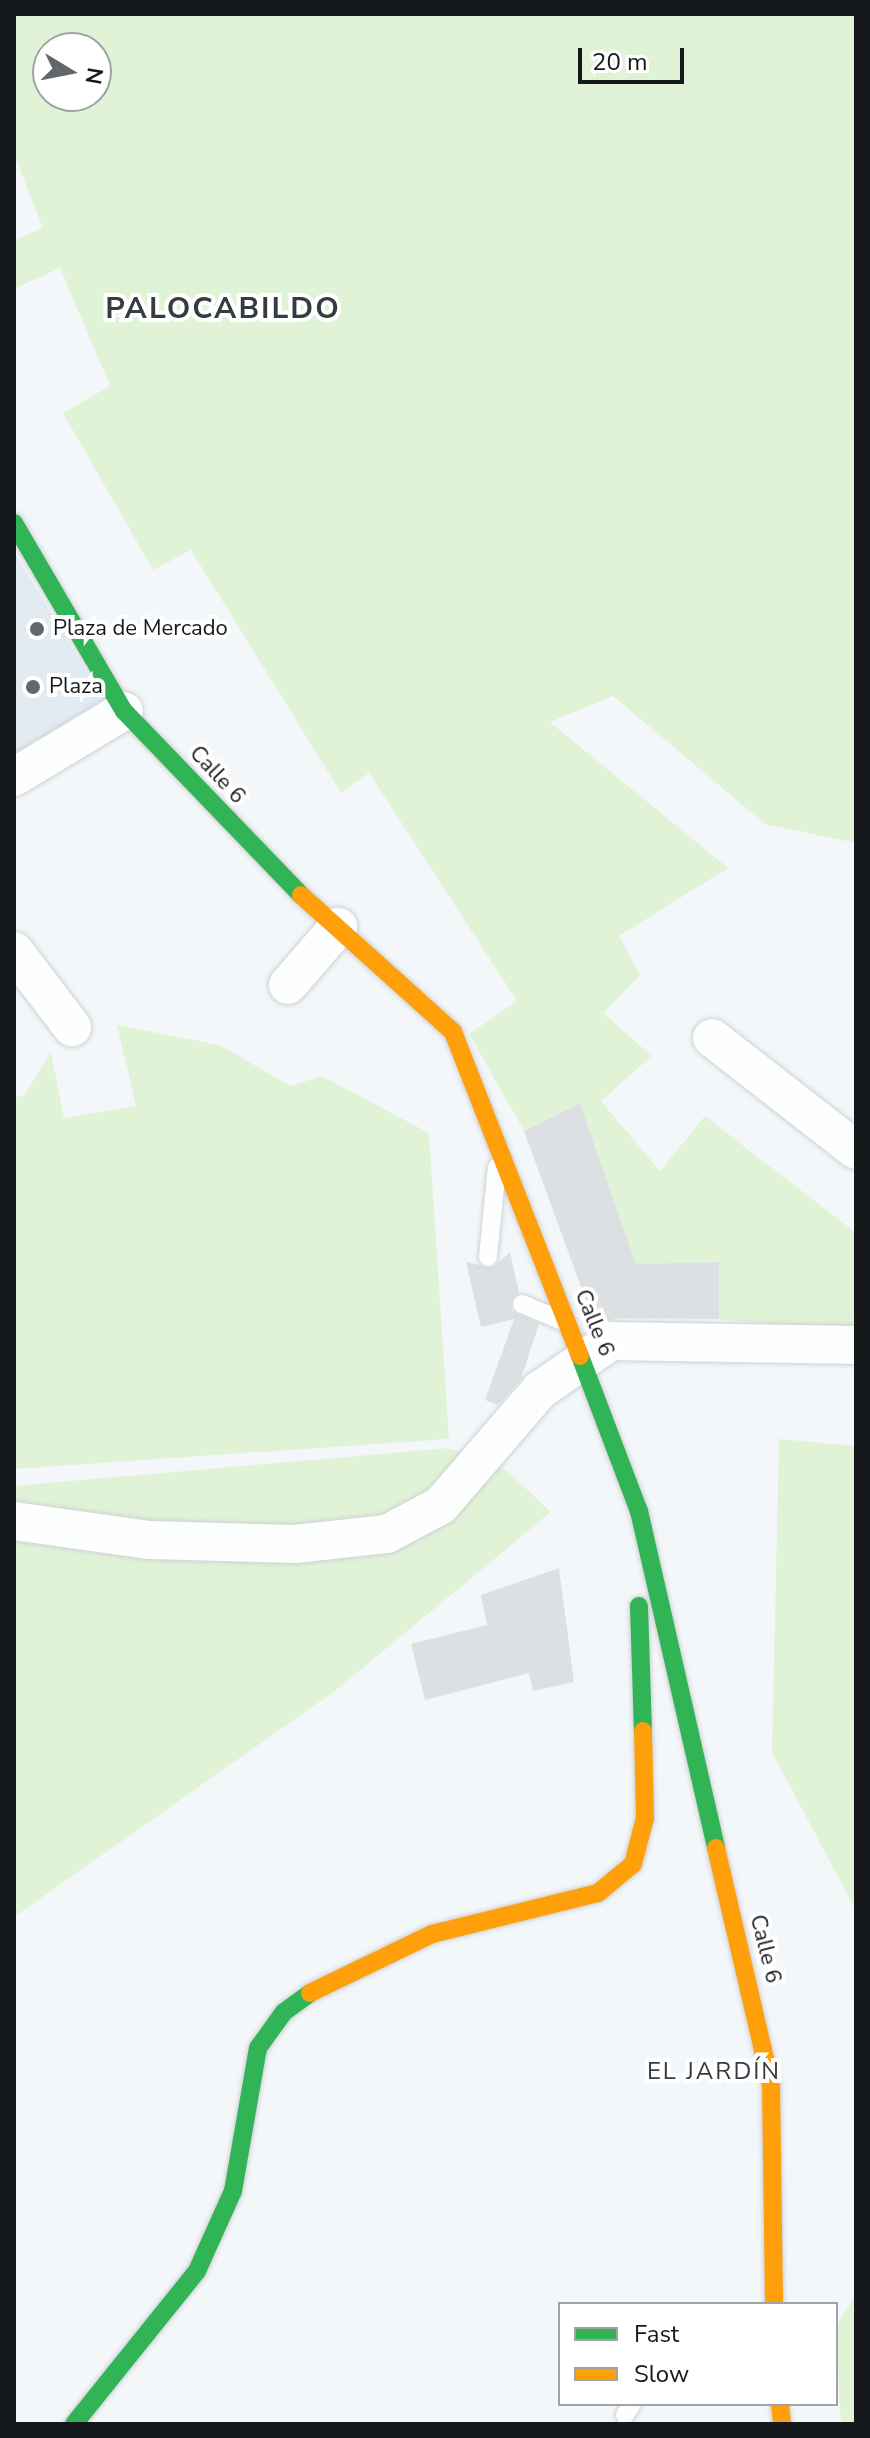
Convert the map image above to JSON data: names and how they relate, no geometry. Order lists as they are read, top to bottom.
{
  "streets": {
    "street": ["Calle 6"]
  },
  "districts": ["PALOCABILDO", "EL JARDÍN"],
  "places": ["Plaza de Mercado", "Plaza"],
  "legend": ["Fast", "Slow"],
  "scale_bar": "20 m",
  "north": "right"
}
